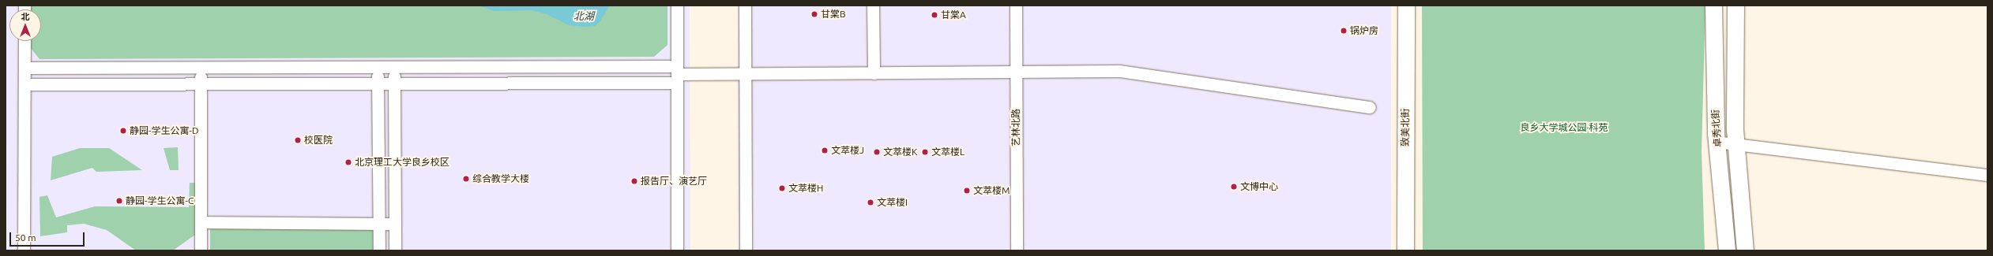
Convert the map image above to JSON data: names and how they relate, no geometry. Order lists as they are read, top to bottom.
{
  "streets": {
    "main road": ["致美北街", "卓秀北街"],
    "street": ["艺林北路"]
  },
  "water": ["北湖"],
  "parks": ["良乡大学城公园·科苑"],
  "places": [
    "甘棠B",
    "甘棠A",
    "锅炉房",
    "静园-学生公寓-D",
    "校医院",
    "文萃楼J",
    "文萃楼K",
    "文萃楼L",
    "北京理工大学良乡校区",
    "综合教学大楼",
    "报告厅、演艺厅",
    "文博中心",
    "文萃楼H",
    "文萃楼M",
    "静园-学生公寓-C",
    "文萃楼I"
  ],
  "scale_bar": "50 m",
  "north": "top"
}
